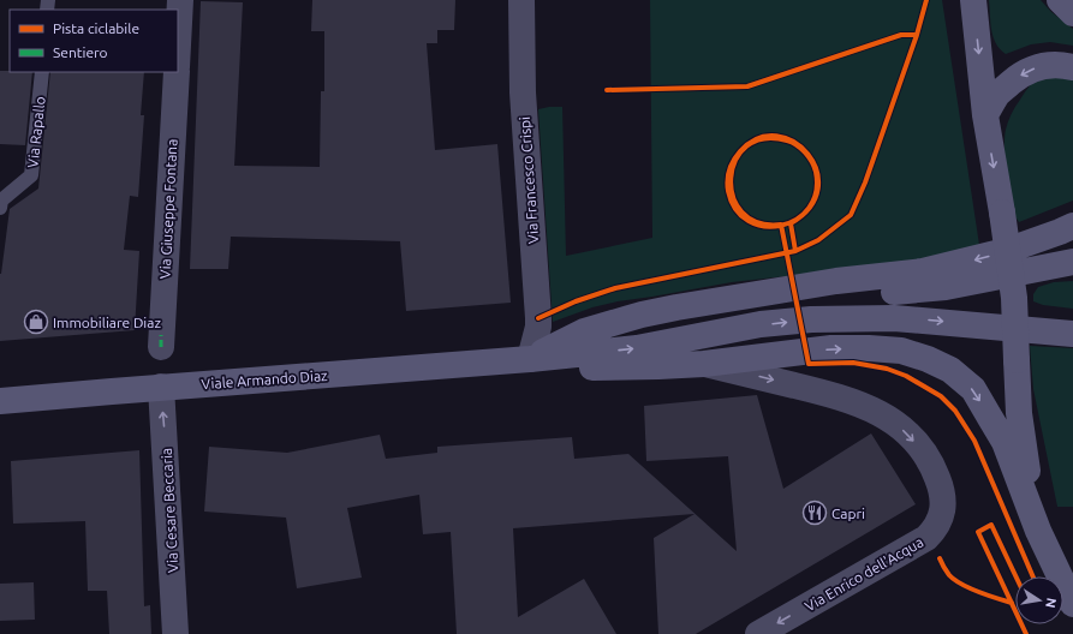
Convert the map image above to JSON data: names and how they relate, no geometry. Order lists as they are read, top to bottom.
{
  "streets": {
    "main road": ["Viale Armando Diaz"],
    "street": [
      "Via Francesco Crispi",
      "Via Giuseppe Fontana",
      "Via Cesare Beccaria",
      "Via Enrico dell'Acqua"
    ],
    "lane": ["Via Rapallo"]
  },
  "crossings": [
    ["Via Francesco Crispi", "Viale Armando Diaz"],
    ["Viale Armando Diaz", "Via Cesare Beccaria"]
  ],
  "one_way": ["Via Cesare Beccaria"],
  "places": {
    "shop": ["Immobiliare Diaz"],
    "restaurant": ["Capri"]
  },
  "legend": ["Pista ciclabile", "Sentiero"],
  "north": "right"
}
